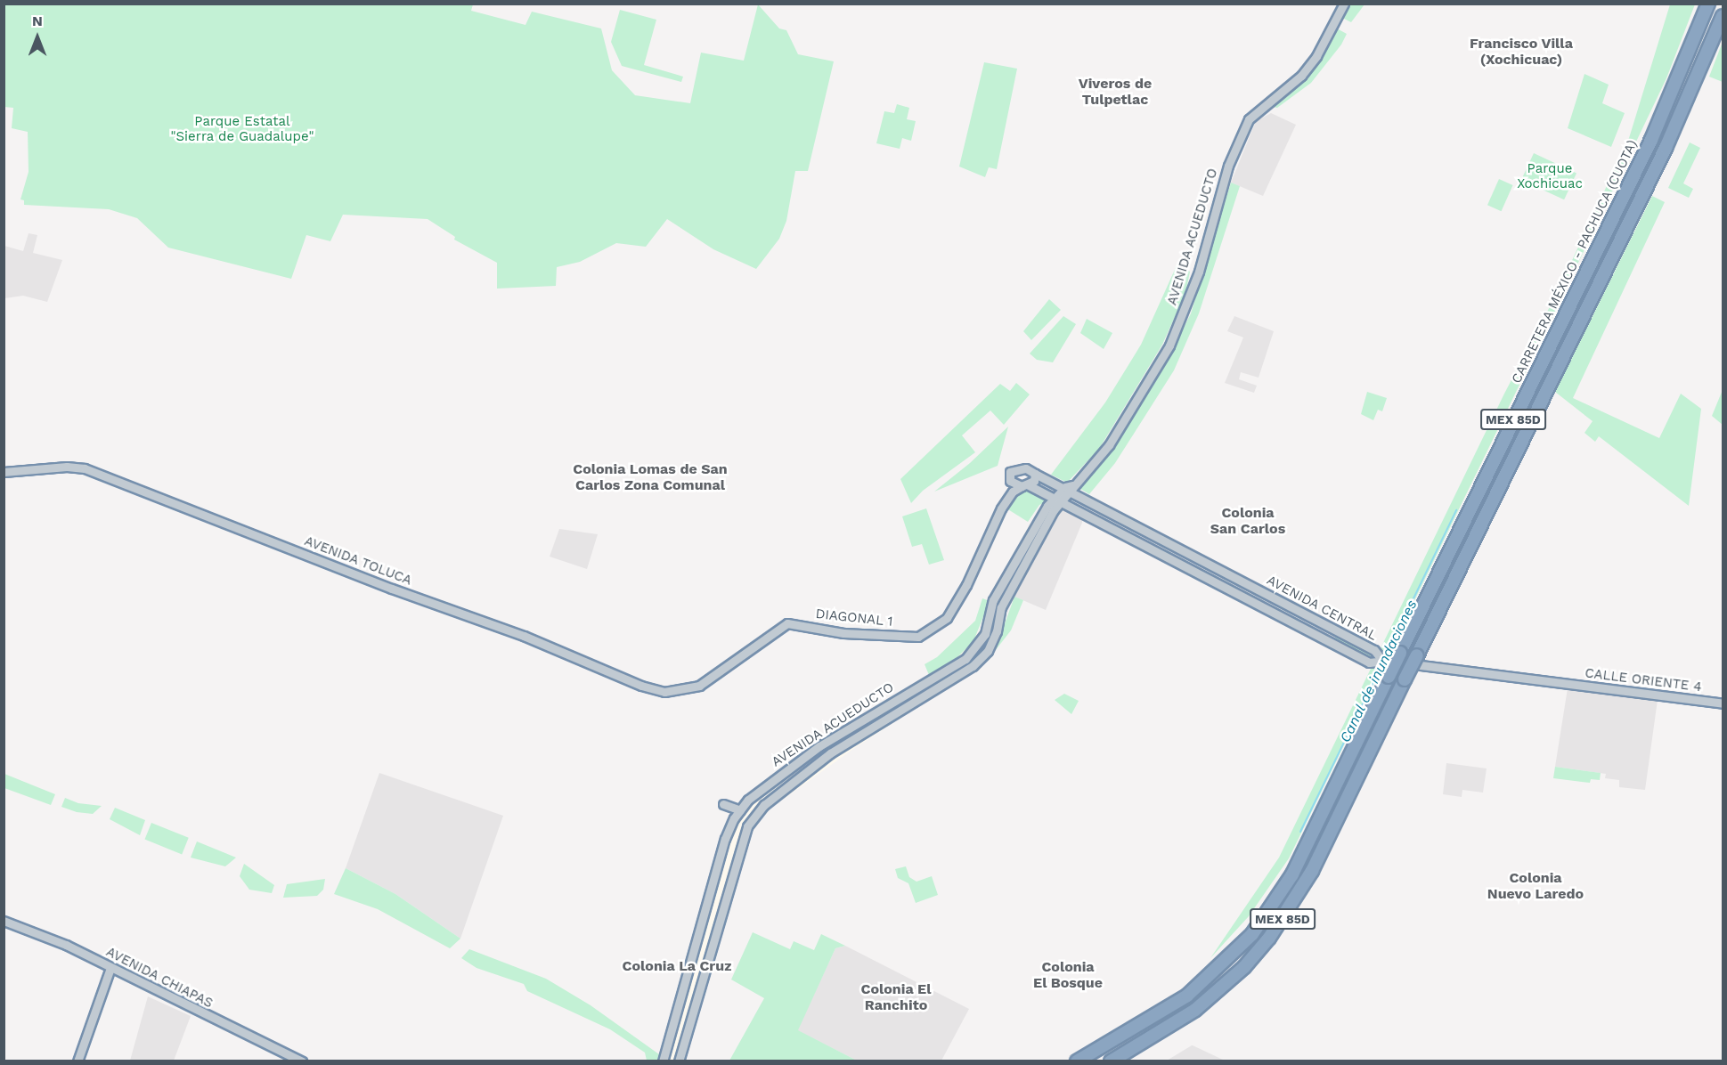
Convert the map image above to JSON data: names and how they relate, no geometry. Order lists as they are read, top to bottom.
{
  "streets": {
    "highway": ["CARRETERA MÉXICO - PACHUCA (CUOTA)", "MEX 85D"],
    "street": [
      "AVENIDA ACUEDUCTO",
      "AVENIDA TOLUCA",
      "AVENIDA CENTRAL",
      "DIAGONAL 1",
      "CALLE ORIENTE 4",
      "AVENIDA CHIAPAS"
    ]
  },
  "crossings": [
    ["AVENIDA ACUEDUCTO", "AVENIDA CENTRAL"],
    ["MEX 85D", "CALLE ORIENTE 4"],
    ["AVENIDA TOLUCA", "DIAGONAL 1"],
    ["AVENIDA CENTRAL", "CALLE ORIENTE 4"]
  ],
  "districts": [
    "Francisco Villa (Xochicuac)",
    "Viveros de Tulpetlac",
    "Colonia Lomas de San Carlos Zona Comunal",
    "Colonia San Carlos",
    "Colonia Nuevo Laredo",
    "Colonia La Cruz",
    "Colonia El Bosque",
    "Colonia El Ranchito"
  ],
  "water": ["Canal de inundaciones"],
  "parks": ["Parque Estatal \"Sierra de Guadalupe\"", "Parque Xochicuac"],
  "north": "top"
}
